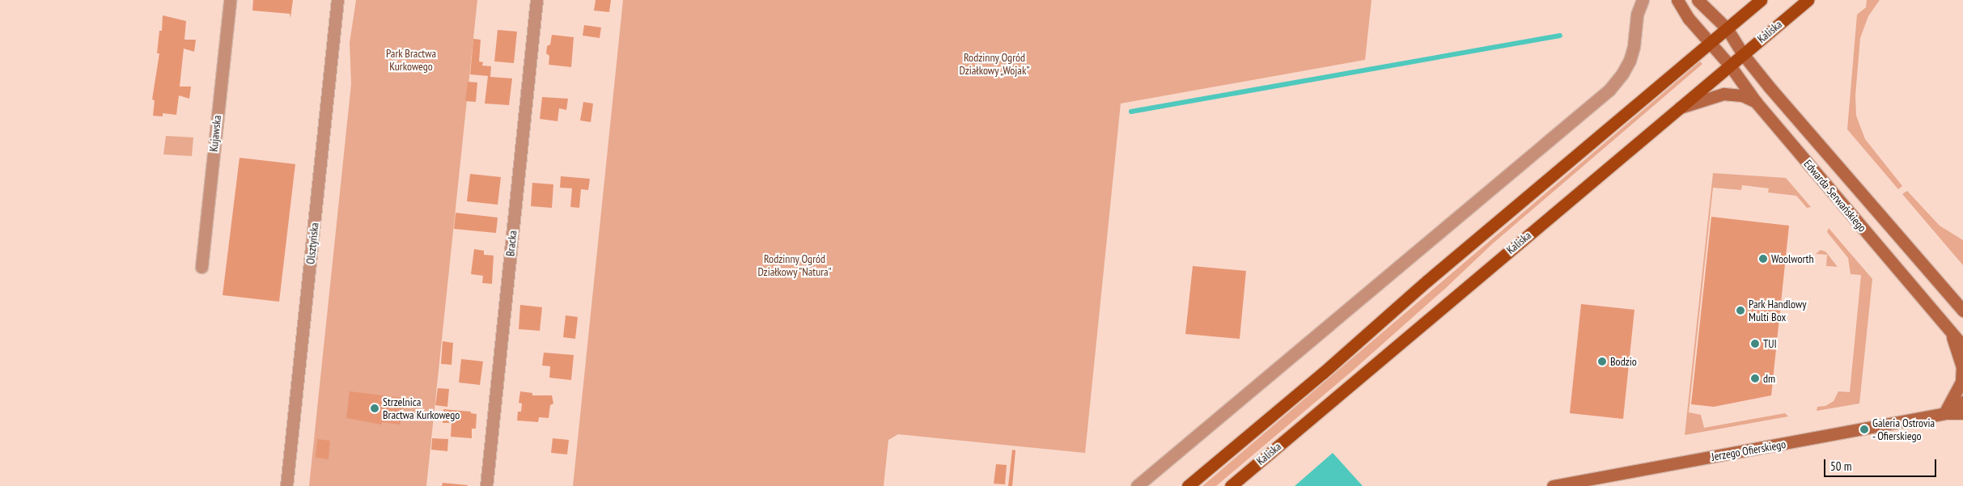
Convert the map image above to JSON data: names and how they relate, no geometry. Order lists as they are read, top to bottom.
{
  "streets": {
    "main road": ["Kaliska"],
    "street": [
      "Kujawska",
      "Edwarda Serwańskiego",
      "Olsztyńska",
      "Bracka",
      "Jerzego Ofierskiego"
    ]
  },
  "crossings": [
    ["Kaliska", "Edwarda Serwańskiego"]
  ],
  "parks": ["Park Bractwa Kurkowego", "Rodzinny Ogród Działkowy „Wojak”", "Rodzinny Ogród Działkowy \"Natura\""],
  "places": [
    "Woolworth",
    "Park Handlowy Multi Box",
    "TUI",
    "Bodzio",
    "dm",
    "Strzelnica Bractwa Kurkowego",
    "Galeria Ostrovia - Ofierskiego"
  ],
  "scale_bar": "50 m"
}
